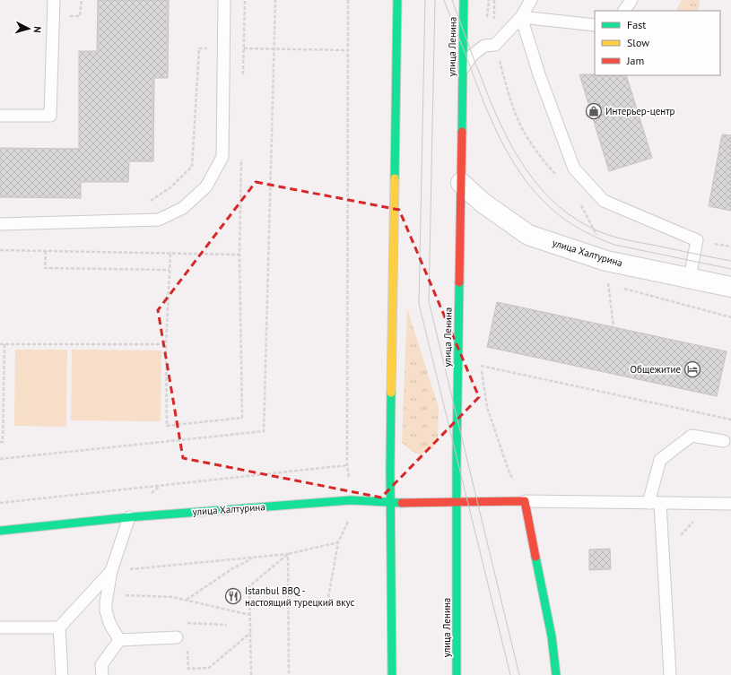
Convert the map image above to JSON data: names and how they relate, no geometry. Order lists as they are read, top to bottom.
{
  "streets": {
    "main road": ["улица Ленина", "улица Халтурина"]
  },
  "crossings": [
    ["улица Ленина", "улица Халтурина"]
  ],
  "places": {
    "shop": ["Интерьер-центр"],
    "hotel": ["Общежитие"],
    "restaurant": ["Istanbul BBQ - настоящий турецкий вкус"]
  },
  "legend": ["Fast", "Slow", "Jam"],
  "north": "right"
}
